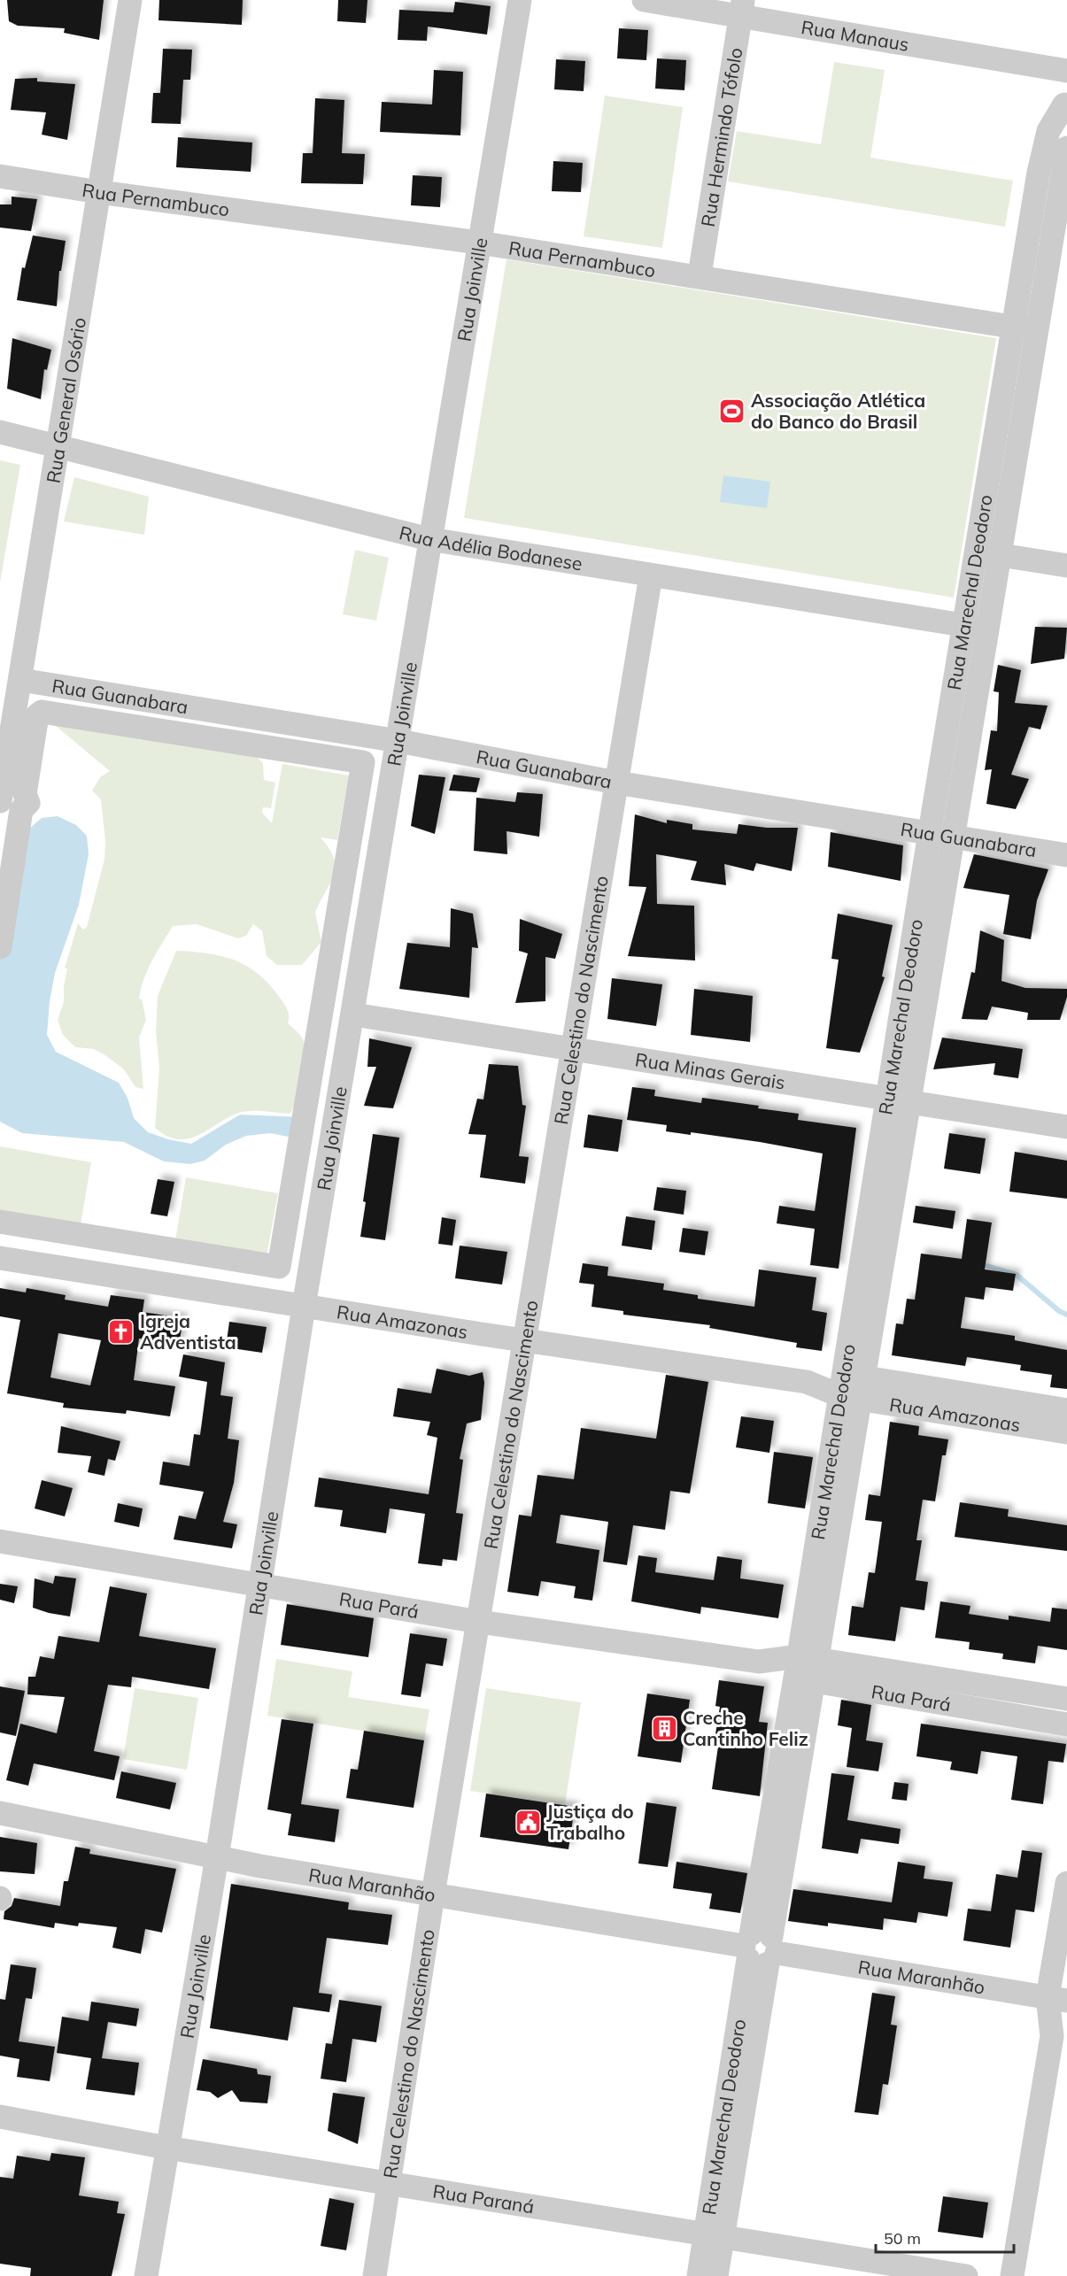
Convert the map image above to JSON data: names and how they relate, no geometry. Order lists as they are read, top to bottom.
{
  "streets": {
    "street": [
      "Rua Manaus",
      "Rua Hermindo Tófolo",
      "Rua Pernambuco",
      "Rua Joinville",
      "Rua General Osório",
      "Rua Adélia Bodanese",
      "Rua Marechal Deodoro",
      "Rua Guanabara",
      "Rua Celestino do Nascimento",
      "Rua Minas Gerais",
      "Rua Amazonas",
      "Rua Pará",
      "Rua Maranhão",
      "Rua Paraná"
    ]
  },
  "crossings": [
    ["Rua Manaus", "Rua Hermindo Tófolo"],
    ["Rua Hermindo Tófolo", "Rua Pernambuco"],
    ["Rua Pernambuco", "Rua Joinville"],
    ["Rua Pernambuco", "Rua General Osório"],
    ["Rua Pernambuco", "Rua Marechal Deodoro"],
    ["Rua Joinville", "Rua Adélia Bodanese"],
    ["Rua Joinville", "Rua Guanabara"],
    ["Rua Joinville", "Rua Minas Gerais"],
    ["Rua Joinville", "Rua Amazonas"],
    ["Rua Joinville", "Rua Pará"],
    ["Rua Joinville", "Rua Maranhão"],
    ["Rua Joinville", "Rua Paraná"],
    ["Rua General Osório", "Rua Adélia Bodanese"],
    ["Rua General Osório", "Rua Guanabara"],
    ["Rua Adélia Bodanese", "Rua Marechal Deodoro"],
    ["Rua Adélia Bodanese", "Rua Celestino do Nascimento"],
    ["Rua Marechal Deodoro", "Rua Guanabara"],
    ["Rua Marechal Deodoro", "Rua Minas Gerais"],
    ["Rua Marechal Deodoro", "Rua Amazonas"],
    ["Rua Marechal Deodoro", "Rua Pará"],
    ["Rua Marechal Deodoro", "Rua Maranhão"],
    ["Rua Marechal Deodoro", "Rua Paraná"],
    ["Rua Guanabara", "Rua Celestino do Nascimento"],
    ["Rua Celestino do Nascimento", "Rua Minas Gerais"],
    ["Rua Celestino do Nascimento", "Rua Amazonas"],
    ["Rua Celestino do Nascimento", "Rua Pará"],
    ["Rua Celestino do Nascimento", "Rua Maranhão"],
    ["Rua Celestino do Nascimento", "Rua Paraná"]
  ],
  "places": {
    "sports": ["Associação Atlética do Banco do Brasil"],
    "church": ["Igreja Adventista"],
    "building": ["Creche Cantinho Feliz"],
    "public building": ["Justiça do Trabalho"]
  },
  "scale_bar": "50 m"
}
